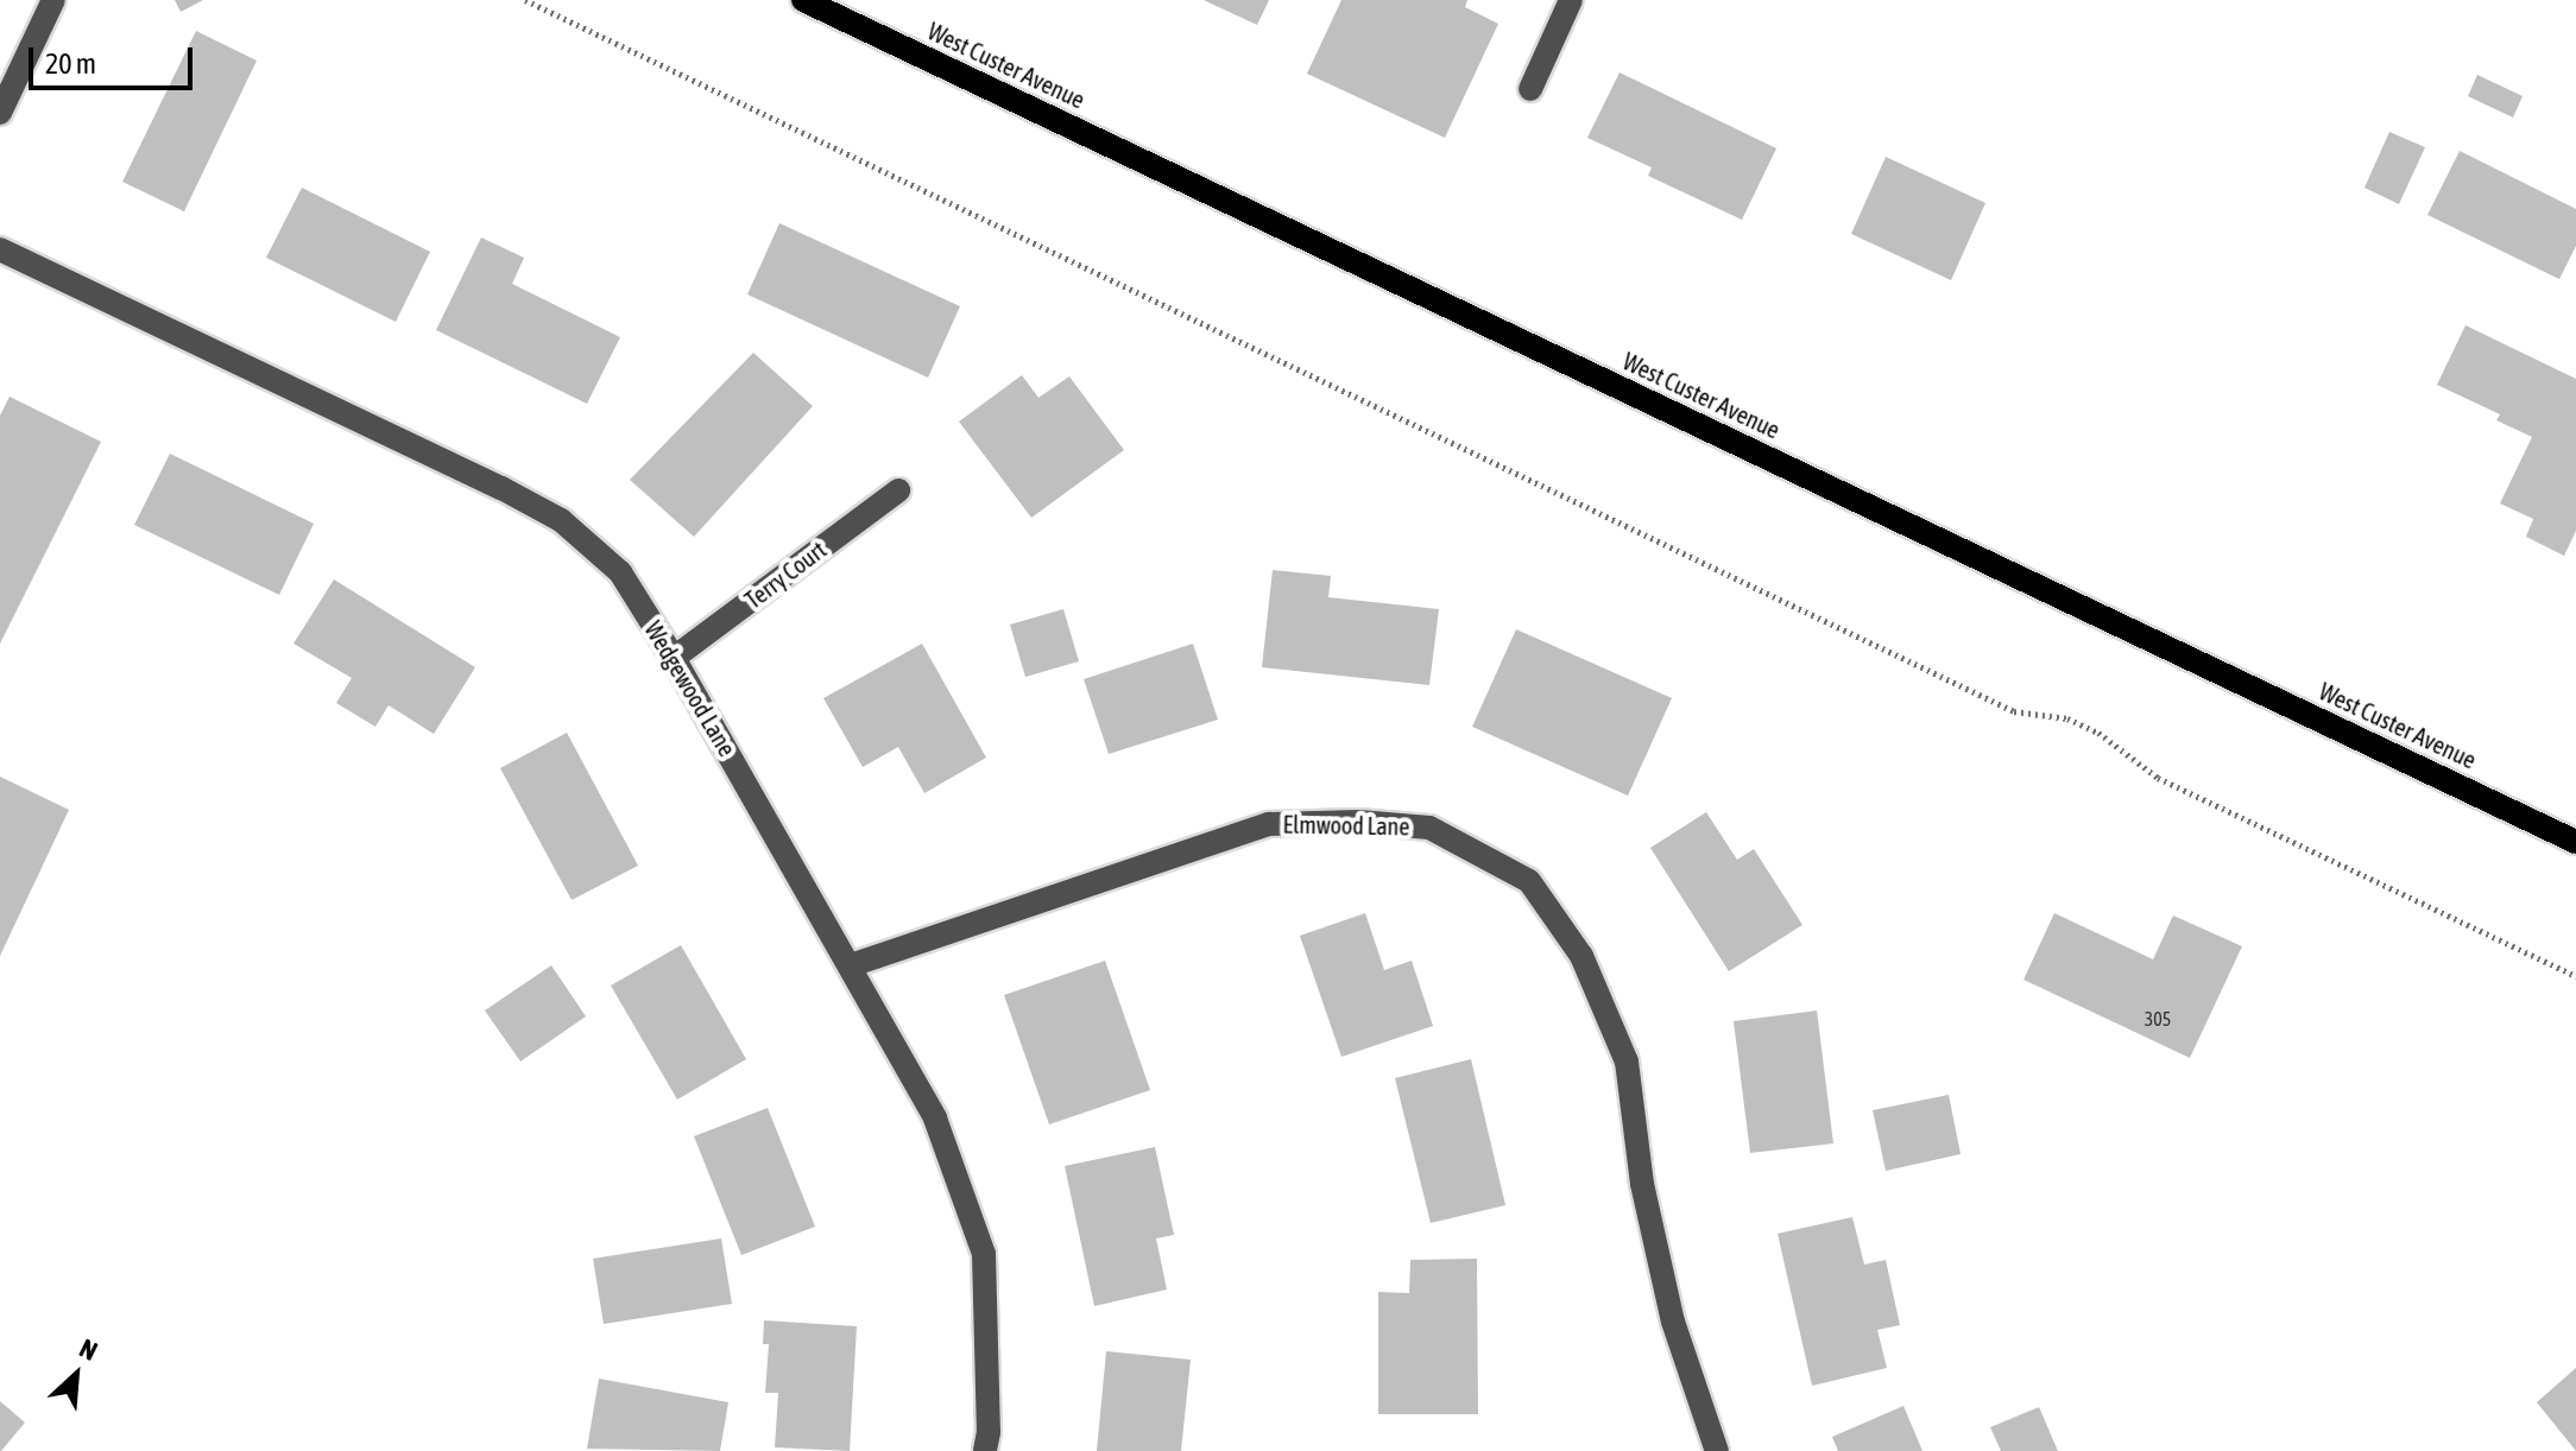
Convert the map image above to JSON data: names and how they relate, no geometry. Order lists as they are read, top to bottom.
{
  "streets": {
    "main road": ["West Custer Avenue"],
    "street": ["Terry Court", "Wedgewood Lane", "Elmwood Lane"]
  },
  "crossings": [
    ["Terry Court", "Wedgewood Lane"],
    ["Wedgewood Lane", "Elmwood Lane"]
  ],
  "house_numbers": ["305"],
  "scale_bar": "20 m",
  "north": "top right"
}
